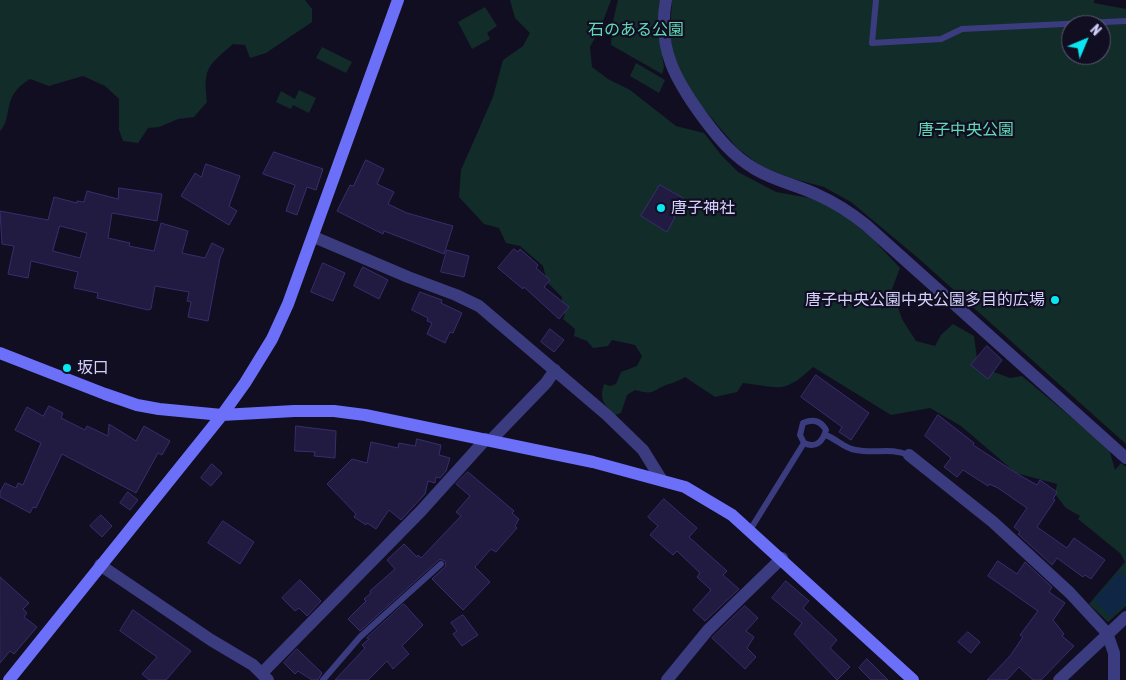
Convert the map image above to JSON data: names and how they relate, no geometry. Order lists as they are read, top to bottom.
{
  "parks": ["石のある公園", "唐子中央公園"],
  "places": ["唐子神社", "唐子中央公園中央公園多目的広場", "坂口"],
  "north": "top right"
}
